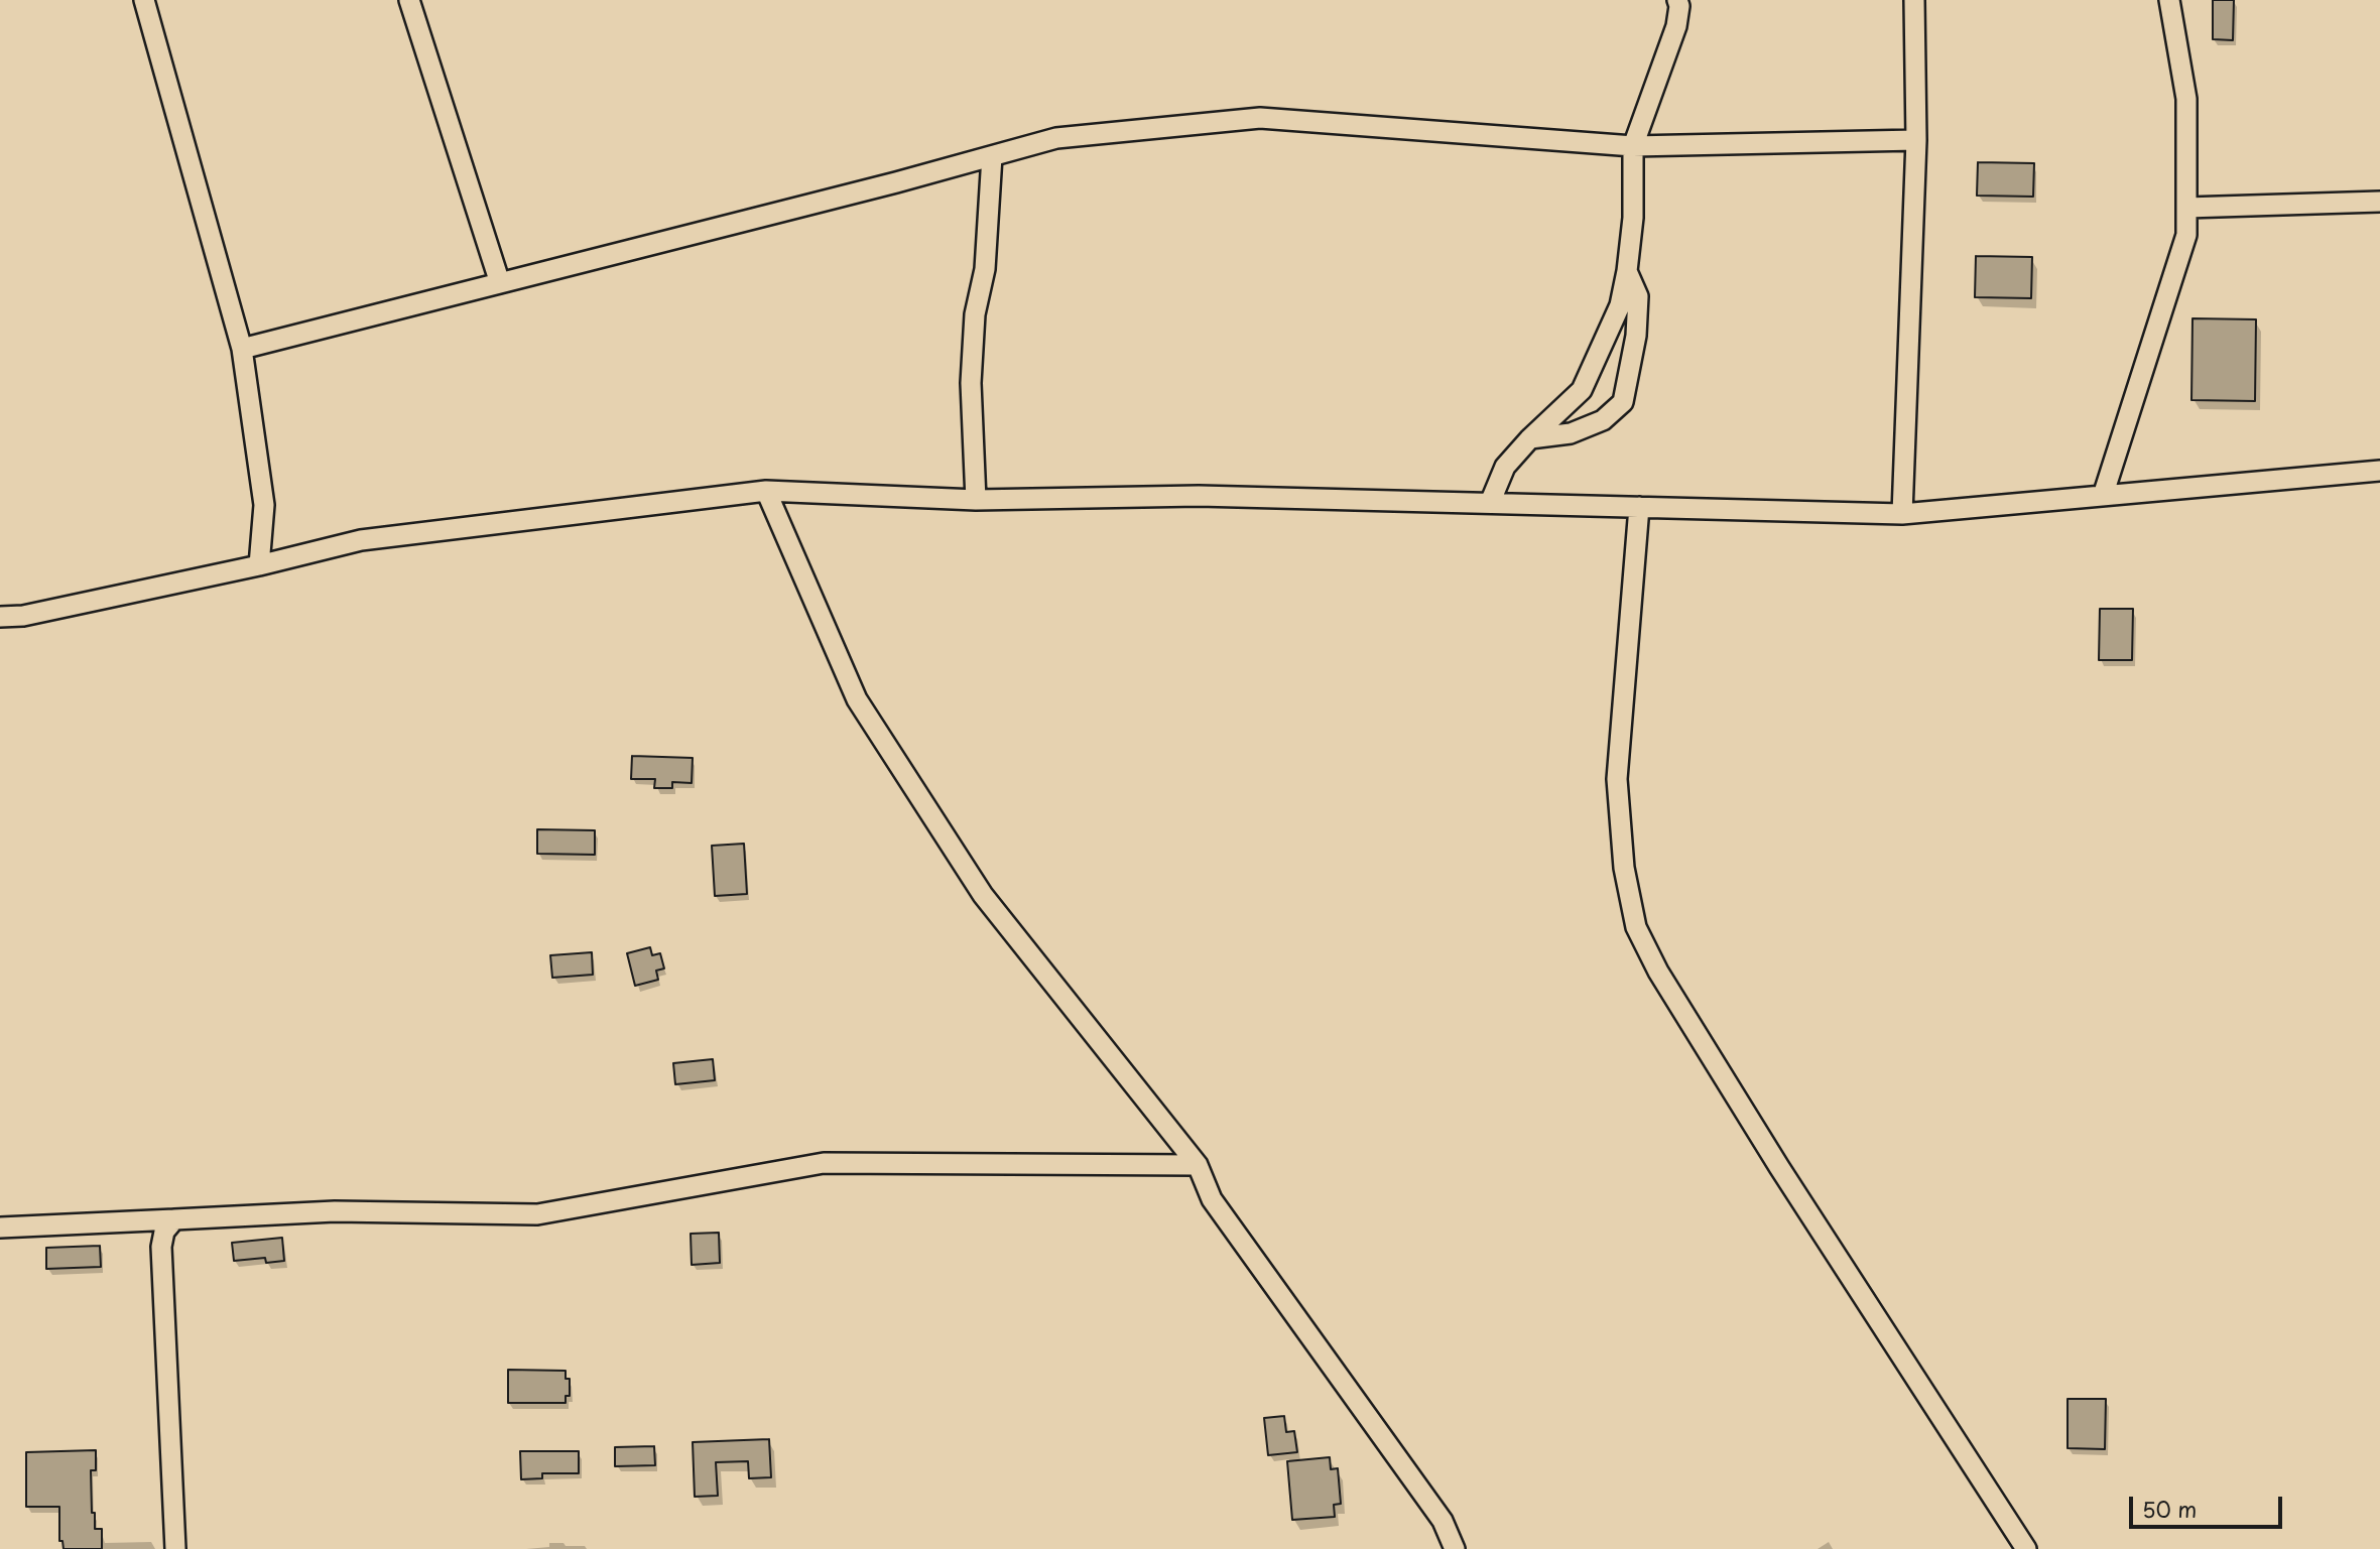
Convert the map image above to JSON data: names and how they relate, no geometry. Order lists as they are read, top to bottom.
{
  "scale_bar": "50 m"
}
